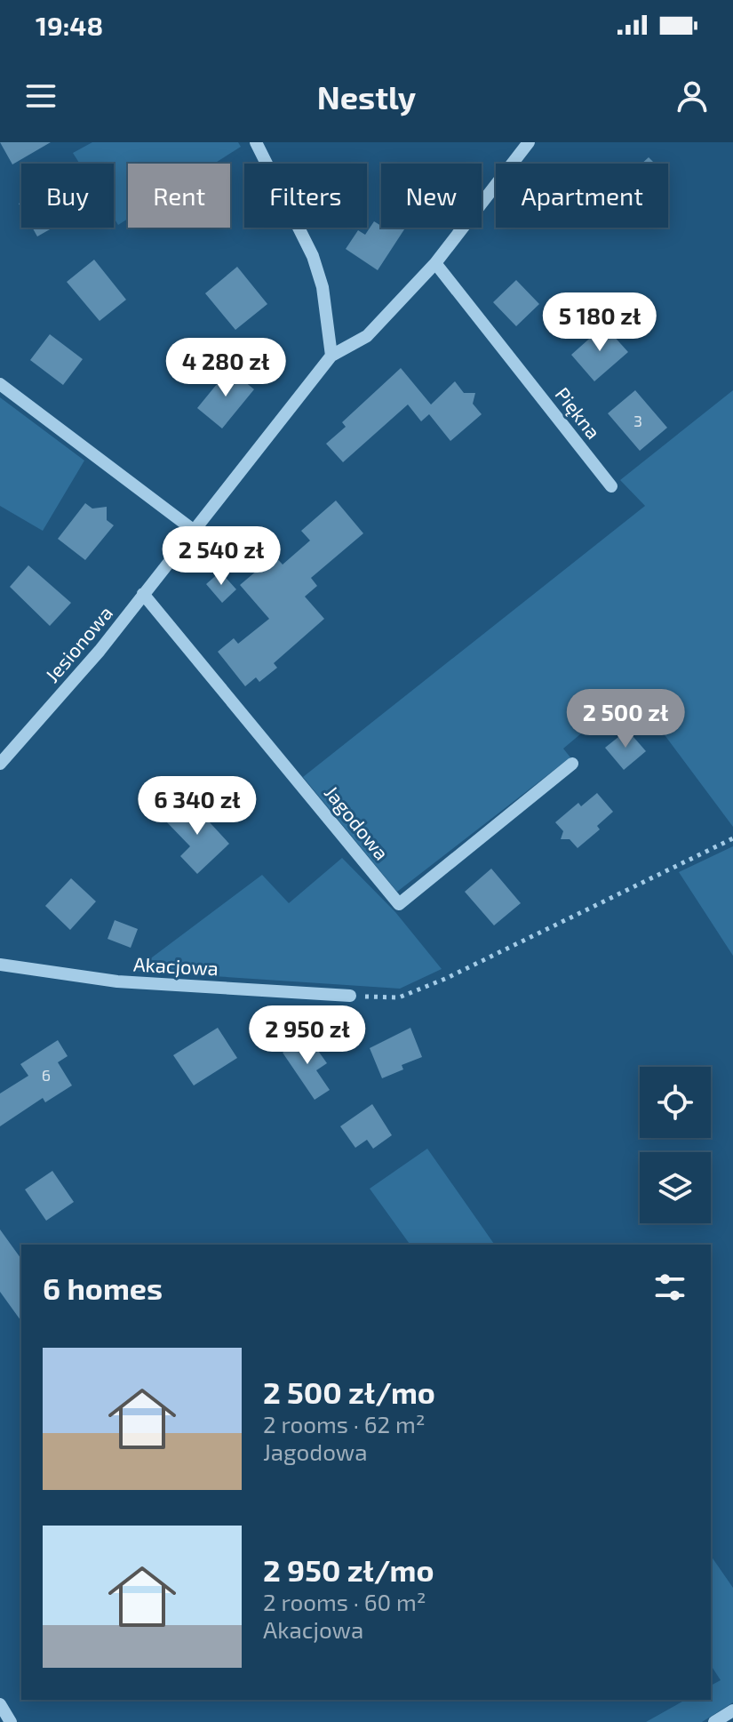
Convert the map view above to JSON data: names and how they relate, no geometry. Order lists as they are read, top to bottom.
{
  "streets": {
    "street": [
      "Piękna",
      "Jesionowa",
      "Jagodowa",
      "Akacjowa"
    ]
  },
  "crossings": [
    ["Jesionowa", "Jagodowa"]
  ],
  "house_numbers": ["3", "6"],
  "page": {
    "status": "19:48",
    "header": "Nestly",
    "chip": [
      "Buy",
      "Rent",
      "Filters",
      "New",
      "Apartment"
    ],
    "price": [
      "5 180 zł",
      "4 280 zł",
      "2 540 zł",
      "2 500 zł",
      "6 340 zł",
      "2 950 zł"
    ],
    "heading": "6 homes",
    "list": [
      {
        "name": "2 500 zł/mo",
        "note": "2 rooms · 62 m² · Jagodowa"
      },
      {
        "name": "2 950 zł/mo",
        "note": "2 rooms · 60 m² · Akacjowa"
      }
    ]
  }
}
